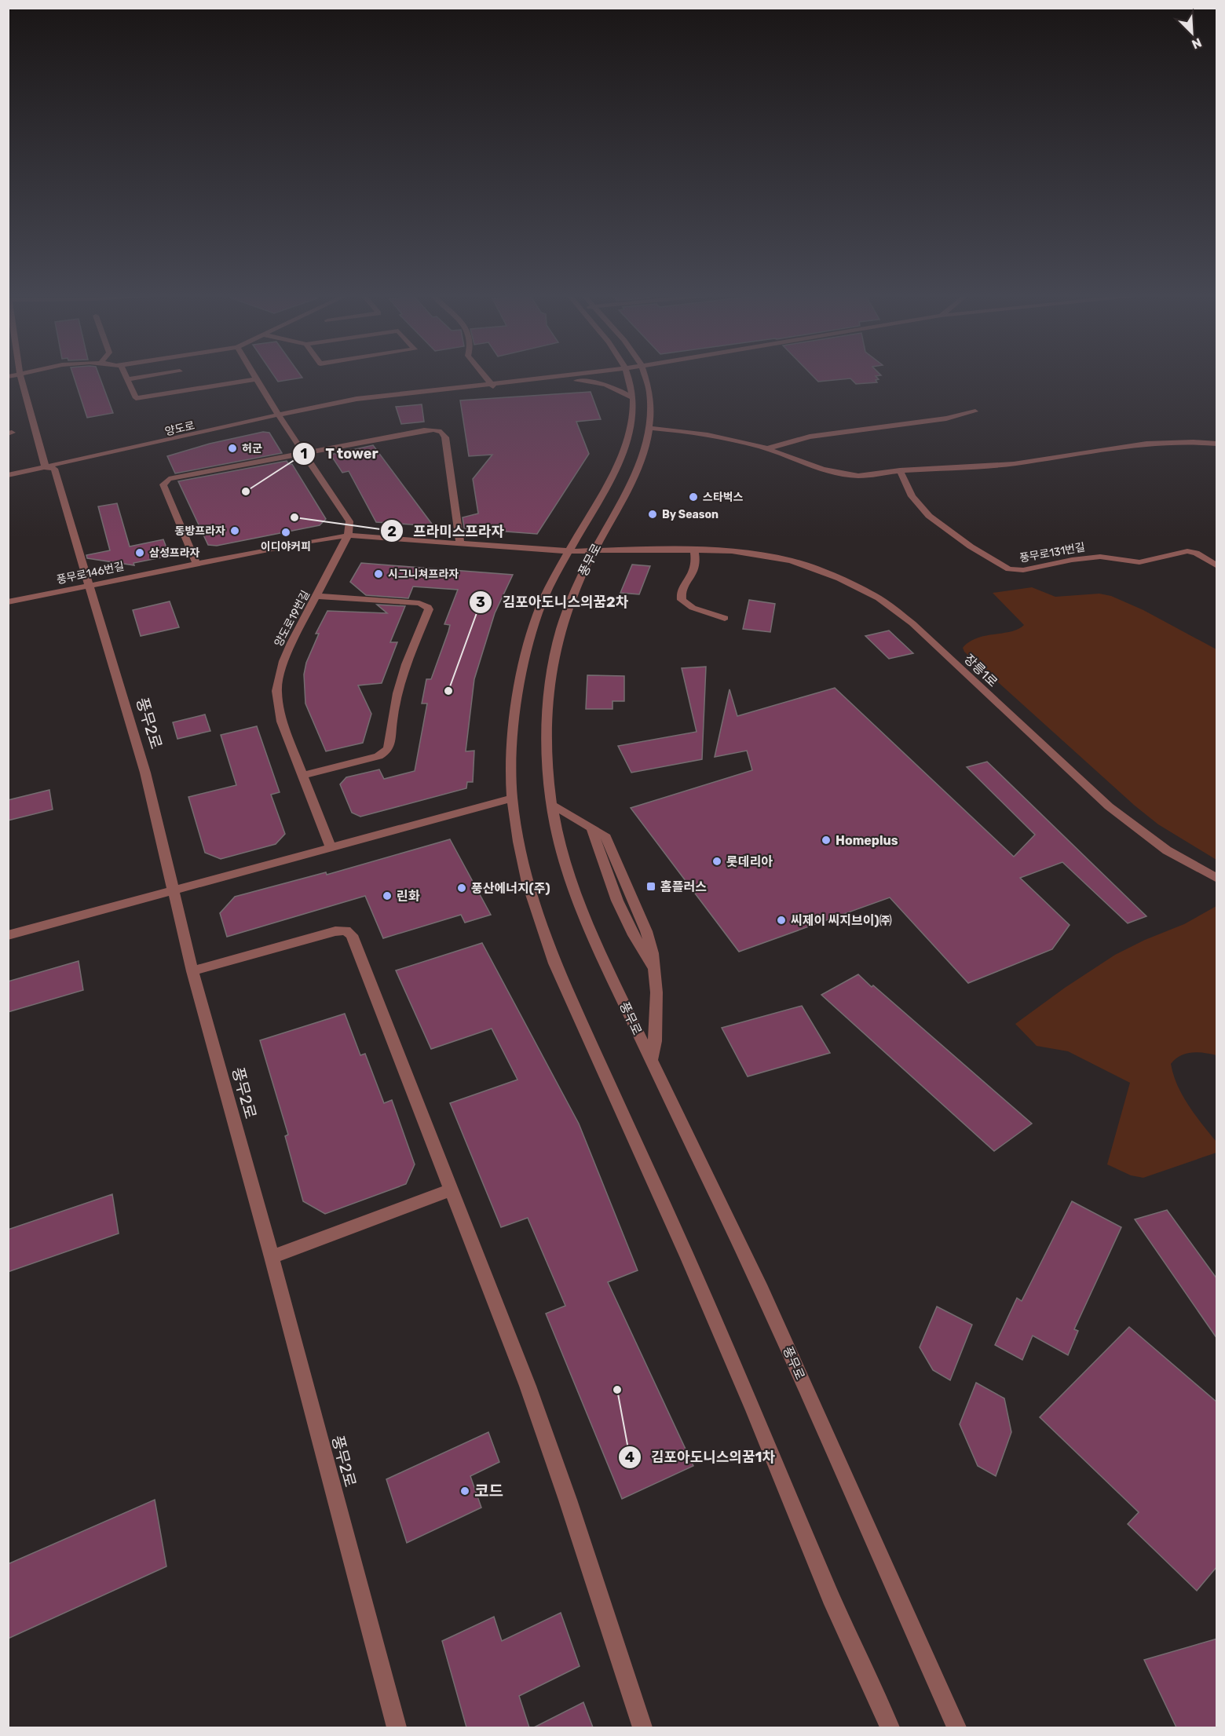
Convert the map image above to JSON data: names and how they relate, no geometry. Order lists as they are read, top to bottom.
{
  "streets": {
    "street": [
      "양도로",
      "풍무로131번길",
      "풍무로",
      "풍무로146번길",
      "양도로19번길",
      "장릉1로",
      "풍무2로"
    ]
  },
  "crossings": [
    ["양도로", "풍무2로"],
    ["풍무로", "풍무로146번길"],
    ["풍무로", "장릉1로"],
    ["풍무로146번길", "양도로19번길"],
    ["풍무로146번길", "장릉1로"],
    ["풍무로146번길", "풍무2로"]
  ],
  "places": {
    "other": [
      "허군",
      "T tower",
      "스타벅스",
      "By Season",
      "프라미스프라자",
      "동방프라자",
      "이디야커피",
      "삼성프라자",
      "시그니쳐프라자",
      "김포아도니스의꿈2차",
      "Homeplus",
      "롯데리아",
      "풍산에너지(주)",
      "린화",
      "씨제이 씨지브이)㈜",
      "김포아도니스의꿈1차",
      "코드"
    ],
    "transit": ["홈플러스"]
  },
  "north": "bottom right"
}
